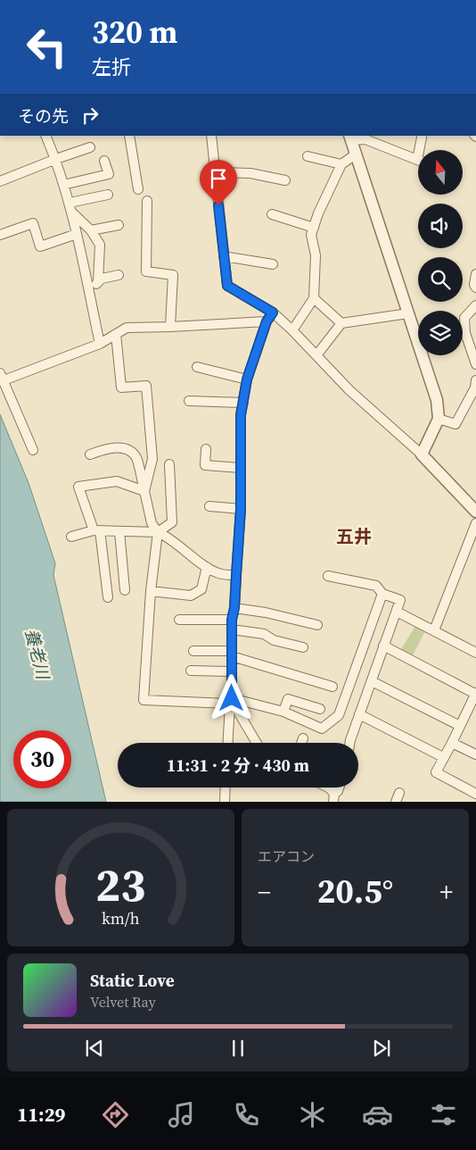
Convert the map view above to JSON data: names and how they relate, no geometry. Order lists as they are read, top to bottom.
{
  "districts": ["五井"],
  "water": ["養老川"],
  "north": "top",
  "page": {
    "turn": ["320 m", "左折"],
    "then": "その先",
    "limit": "30",
    "trip": "11:31 · 2 分 · 430 m",
    "tile": "エアコン",
    "heat": ["−", "20.5°", "+"],
    "song": ["Static Love", "Velvet Ray"],
    "tabs": "11:29",
    "gauge": ["23", "km/h"]
  }
}
